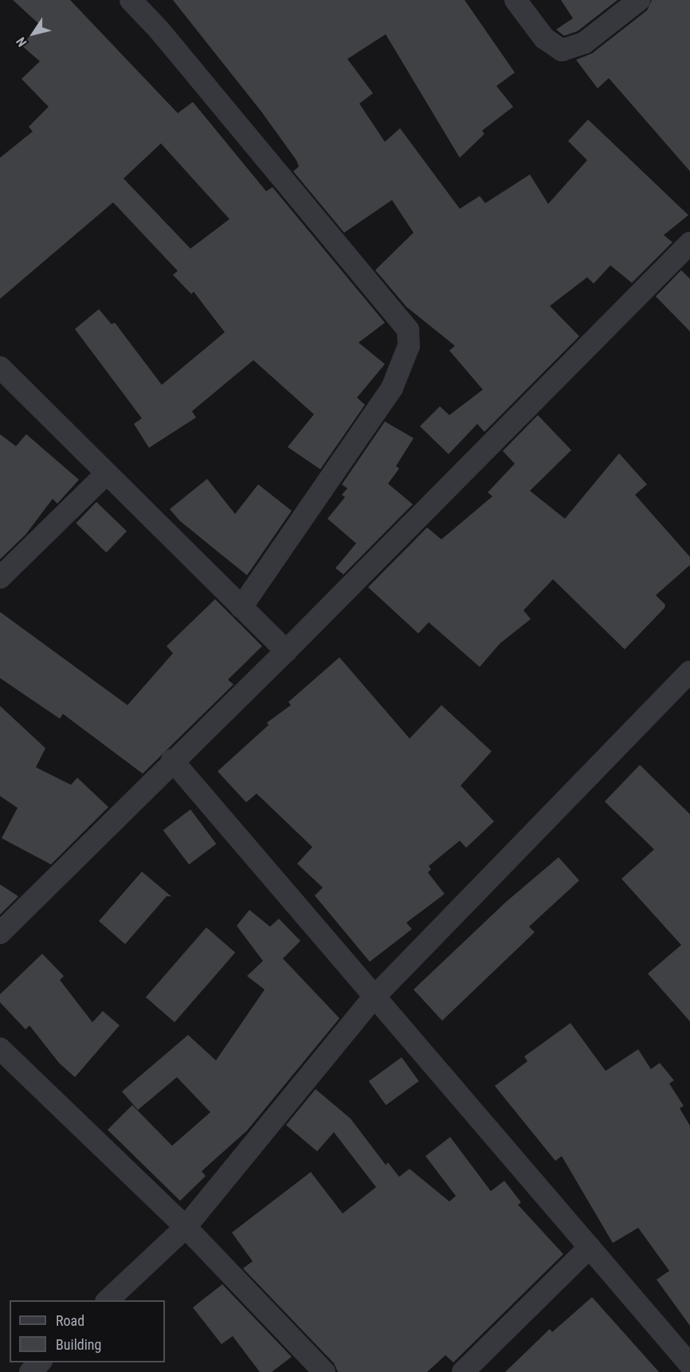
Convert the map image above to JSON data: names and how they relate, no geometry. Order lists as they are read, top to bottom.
{
  "legend": ["Road", "Building"],
  "north": "bottom left"
}
